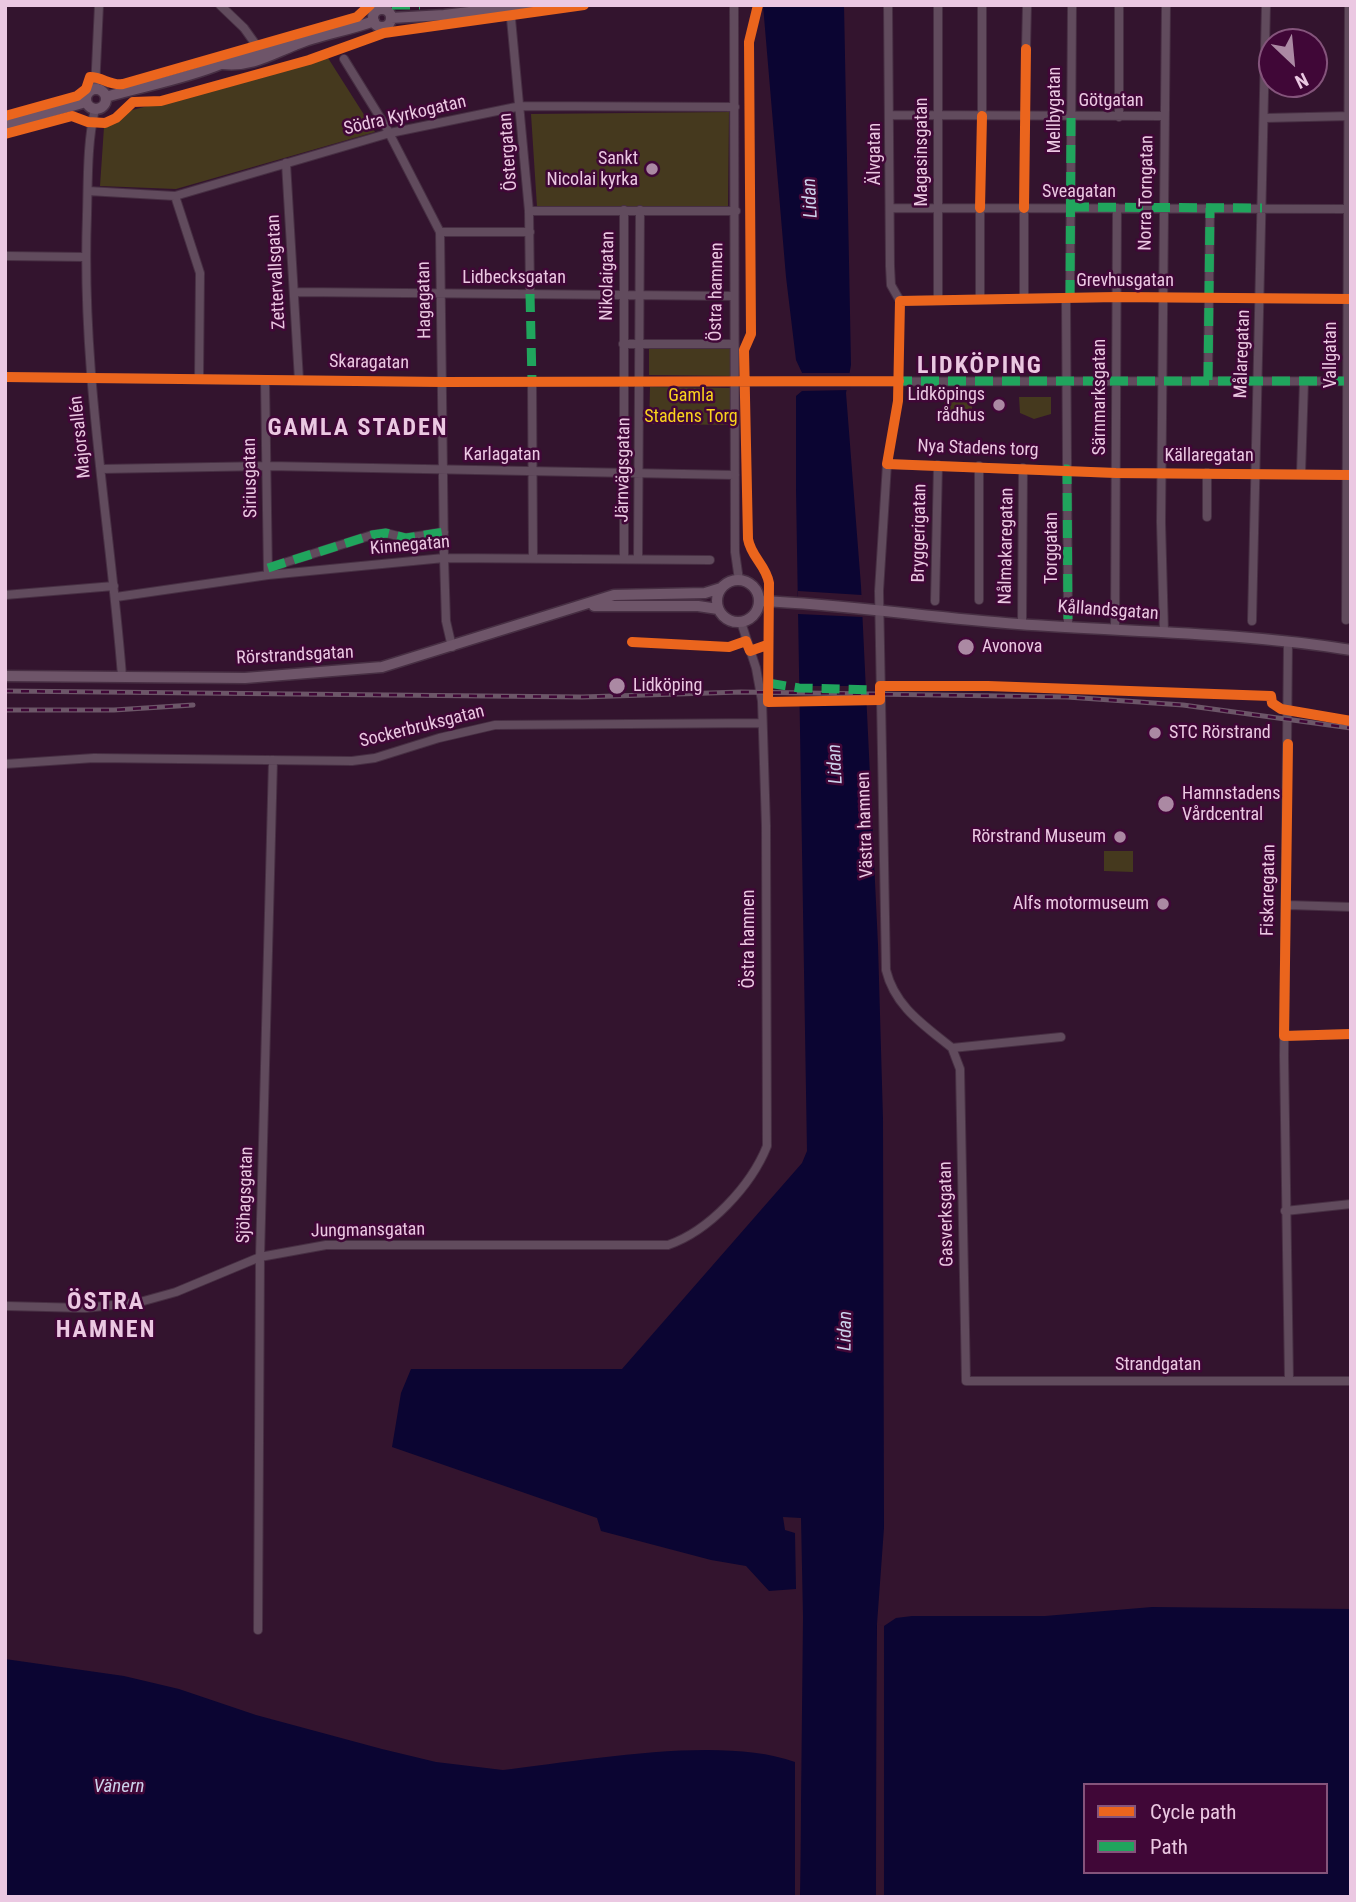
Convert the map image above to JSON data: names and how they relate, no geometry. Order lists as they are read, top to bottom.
{
  "streets": {
    "main road": ["Kållandsgatan", "Rörstrandsgatan"],
    "street": [
      "Götgatan",
      "Mellbygatan",
      "Södra Kyrkogatan",
      "Östergatan",
      "Magasinsgatan",
      "Älvgatan",
      "Sveagatan",
      "Norra Torngatan",
      "Zettervallsgatan",
      "Nikolaigatan",
      "Lidbecksgatan",
      "Grevhusgatan",
      "Östra hamnen",
      "Hagagatan",
      "Målaregatan",
      "Vallgatan",
      "Skaragatan",
      "Särnmarksgatan",
      "Majorsallén",
      "Nya Stadens torg",
      "Karlagatan",
      "Källaregatan",
      "Järnvägsgatan",
      "Siriusgatan",
      "Bryggerigatan",
      "Kinnegatan",
      "Nålmakaregatan",
      "Torggatan",
      "Sockerbruksgatan",
      "Västra hamnen",
      "Fiskaregatan",
      "Sjöhagsgatan",
      "Gasverksgatan",
      "Jungmansgatan",
      "Strandgatan"
    ]
  },
  "crossings": [
    ["Götgatan", "Mellbygatan"],
    ["Götgatan", "Magasinsgatan"],
    ["Götgatan", "Älvgatan"],
    ["Götgatan", "Norra Torngatan"],
    ["Mellbygatan", "Sveagatan"],
    ["Mellbygatan", "Grevhusgatan"],
    ["Mellbygatan", "Skaragatan"],
    ["Mellbygatan", "Torggatan"],
    ["Södra Kyrkogatan", "Östergatan"],
    ["Södra Kyrkogatan", "Zettervallsgatan"],
    ["Södra Kyrkogatan", "Östra hamnen"],
    ["Södra Kyrkogatan", "Hagagatan"],
    ["Södra Kyrkogatan", "Majorsallén"],
    ["Östergatan", "Lidbecksgatan"],
    ["Magasinsgatan", "Sveagatan"],
    ["Magasinsgatan", "Grevhusgatan"],
    ["Älvgatan", "Sveagatan"],
    ["Älvgatan", "Grevhusgatan"],
    ["Sveagatan", "Norra Torngatan"],
    ["Sveagatan", "Målaregatan"],
    ["Sveagatan", "Vallgatan"],
    ["Sveagatan", "Särnmarksgatan"],
    ["Norra Torngatan", "Grevhusgatan"],
    ["Norra Torngatan", "Skaragatan"],
    ["Norra Torngatan", "Källaregatan"],
    ["Norra Torngatan", "Kållandsgatan"],
    ["Zettervallsgatan", "Lidbecksgatan"],
    ["Zettervallsgatan", "Skaragatan"],
    ["Nikolaigatan", "Lidbecksgatan"],
    ["Lidbecksgatan", "Östra hamnen"],
    ["Lidbecksgatan", "Hagagatan"],
    ["Grevhusgatan", "Målaregatan"],
    ["Grevhusgatan", "Vallgatan"],
    ["Grevhusgatan", "Särnmarksgatan"],
    ["Östra hamnen", "Skaragatan"],
    ["Östra hamnen", "Karlagatan"],
    ["Östra hamnen", "Kållandsgatan"],
    ["Östra hamnen", "Rörstrandsgatan"],
    ["Östra hamnen", "Sockerbruksgatan"],
    ["Östra hamnen", "Jungmansgatan"],
    ["Hagagatan", "Skaragatan"],
    ["Hagagatan", "Karlagatan"],
    ["Hagagatan", "Kinnegatan"],
    ["Hagagatan", "Rörstrandsgatan"],
    ["Målaregatan", "Skaragatan"],
    ["Målaregatan", "Källaregatan"],
    ["Vallgatan", "Skaragatan"],
    ["Vallgatan", "Källaregatan"],
    ["Skaragatan", "Särnmarksgatan"],
    ["Skaragatan", "Majorsallén"],
    ["Skaragatan", "Järnvägsgatan"],
    ["Skaragatan", "Siriusgatan"],
    ["Skaragatan", "Torggatan"],
    ["Särnmarksgatan", "Källaregatan"],
    ["Särnmarksgatan", "Kållandsgatan"],
    ["Majorsallén", "Karlagatan"],
    ["Majorsallén", "Kinnegatan"],
    ["Majorsallén", "Rörstrandsgatan"],
    ["Nya Stadens torg", "Källaregatan"],
    ["Nya Stadens torg", "Bryggerigatan"],
    ["Nya Stadens torg", "Nålmakaregatan"],
    ["Nya Stadens torg", "Torggatan"],
    ["Nya Stadens torg", "Västra hamnen"],
    ["Karlagatan", "Järnvägsgatan"],
    ["Karlagatan", "Siriusgatan"],
    ["Källaregatan", "Torggatan"],
    ["Järnvägsgatan", "Kinnegatan"],
    ["Siriusgatan", "Kinnegatan"],
    ["Nålmakaregatan", "Kållandsgatan"],
    ["Torggatan", "Kållandsgatan"],
    ["Kållandsgatan", "Rörstrandsgatan"],
    ["Kållandsgatan", "Västra hamnen"],
    ["Kållandsgatan", "Fiskaregatan"],
    ["Sockerbruksgatan", "Sjöhagsgatan"],
    ["Västra hamnen", "Gasverksgatan"],
    ["Fiskaregatan", "Strandgatan"],
    ["Sjöhagsgatan", "Jungmansgatan"],
    ["Gasverksgatan", "Strandgatan"]
  ],
  "districts": ["LIDKÖPING", "GAMLA STADEN", "ÖSTRA HAMNEN"],
  "water": ["Lidan", "Vänern"],
  "parks": ["Gamla Stadens Torg"],
  "places": [
    "Sankt Nicolai kyrka",
    "Lidköpings rådhus",
    "Avonova",
    "Lidköping",
    "STC Rörstrand",
    "Hamnstadens Vårdcentral",
    "Rörstrand Museum",
    "Alfs motormuseum"
  ],
  "legend": ["Cycle path", "Path"],
  "north": "bottom right"
}
